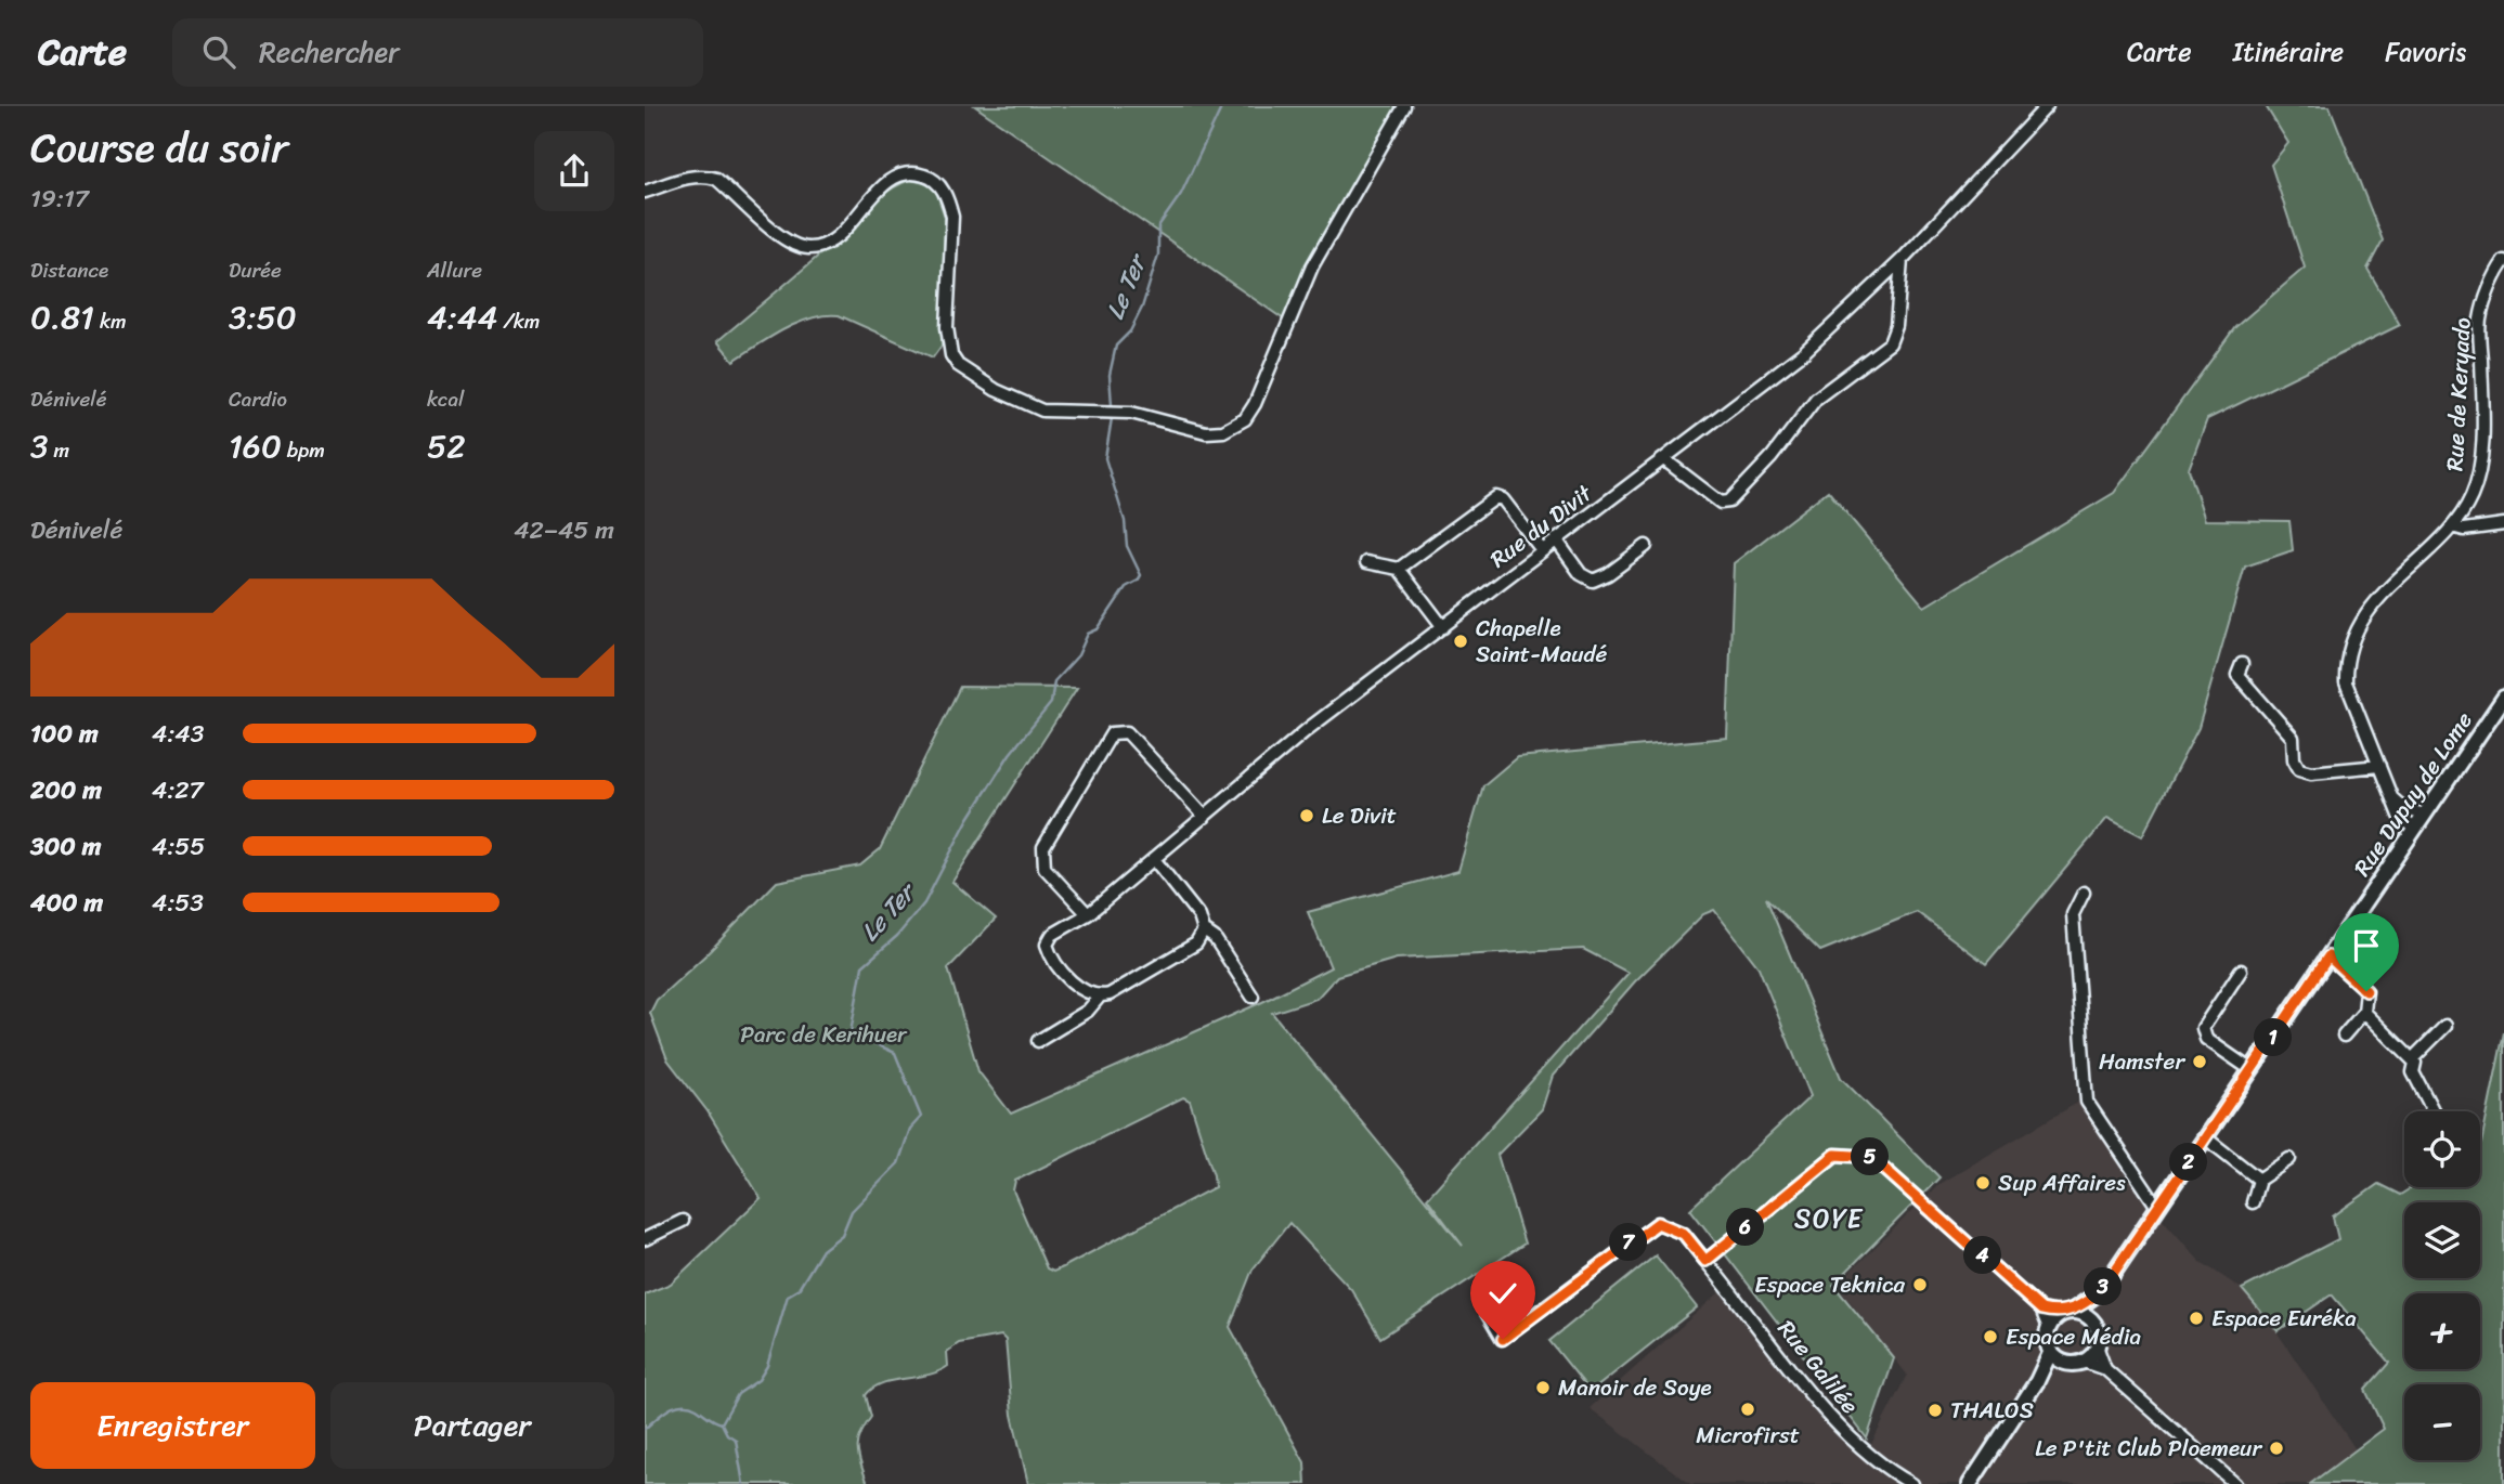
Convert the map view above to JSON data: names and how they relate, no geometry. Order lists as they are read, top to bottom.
{
  "streets": {
    "street": [
      "Rue de Keryado",
      "Rue du Divit",
      "Rue Dupuy de Lome",
      "Rue Galilée"
    ]
  },
  "crossings": [
    ["Rue de Keryado", "Rue Dupuy de Lome"]
  ],
  "districts": ["SOYE"],
  "water": ["Le Ter"],
  "parks": ["Parc de Kerihuer"],
  "places": [
    "Chapelle Saint-Maudé",
    "Le Divit",
    "Hamster",
    "Sup Affaires",
    "Espace Teknica",
    "Espace Euréka",
    "Espace Média",
    "Manoir de Soye",
    "Microfirst",
    "THALOS",
    "Le P'tit Club Ploemeur"
  ],
  "page": {
    "header": "Carte",
    "search": "Rechercher",
    "nav": ["Carte", "Itinéraire", "Favoris"],
    "heading": ["Course du soir", "19:17"],
    "stats": [
      ["Distance", "0.81 km"],
      ["Durée", "3:50"],
      ["Allure", "4:44 /km"],
      ["Dénivelé", "3 m"],
      ["Cardio", "160 bpm"],
      ["kcal", "52"]
    ],
    "chart": ["Dénivelé", "42–45 m"],
    "list": [
      {
        "name": "100 m",
        "note": "4:43"
      },
      {
        "name": "200 m",
        "note": "4:27"
      },
      {
        "name": "300 m",
        "note": "4:55"
      },
      {
        "name": "400 m",
        "note": "4:53"
      }
    ],
    "pins": [
      "1",
      "5",
      "2",
      "6",
      "7",
      "4",
      "3"
    ],
    "map_buttons": ["+", "−"],
    "buttons": ["Enregistrer", "Partager"]
  }
}
